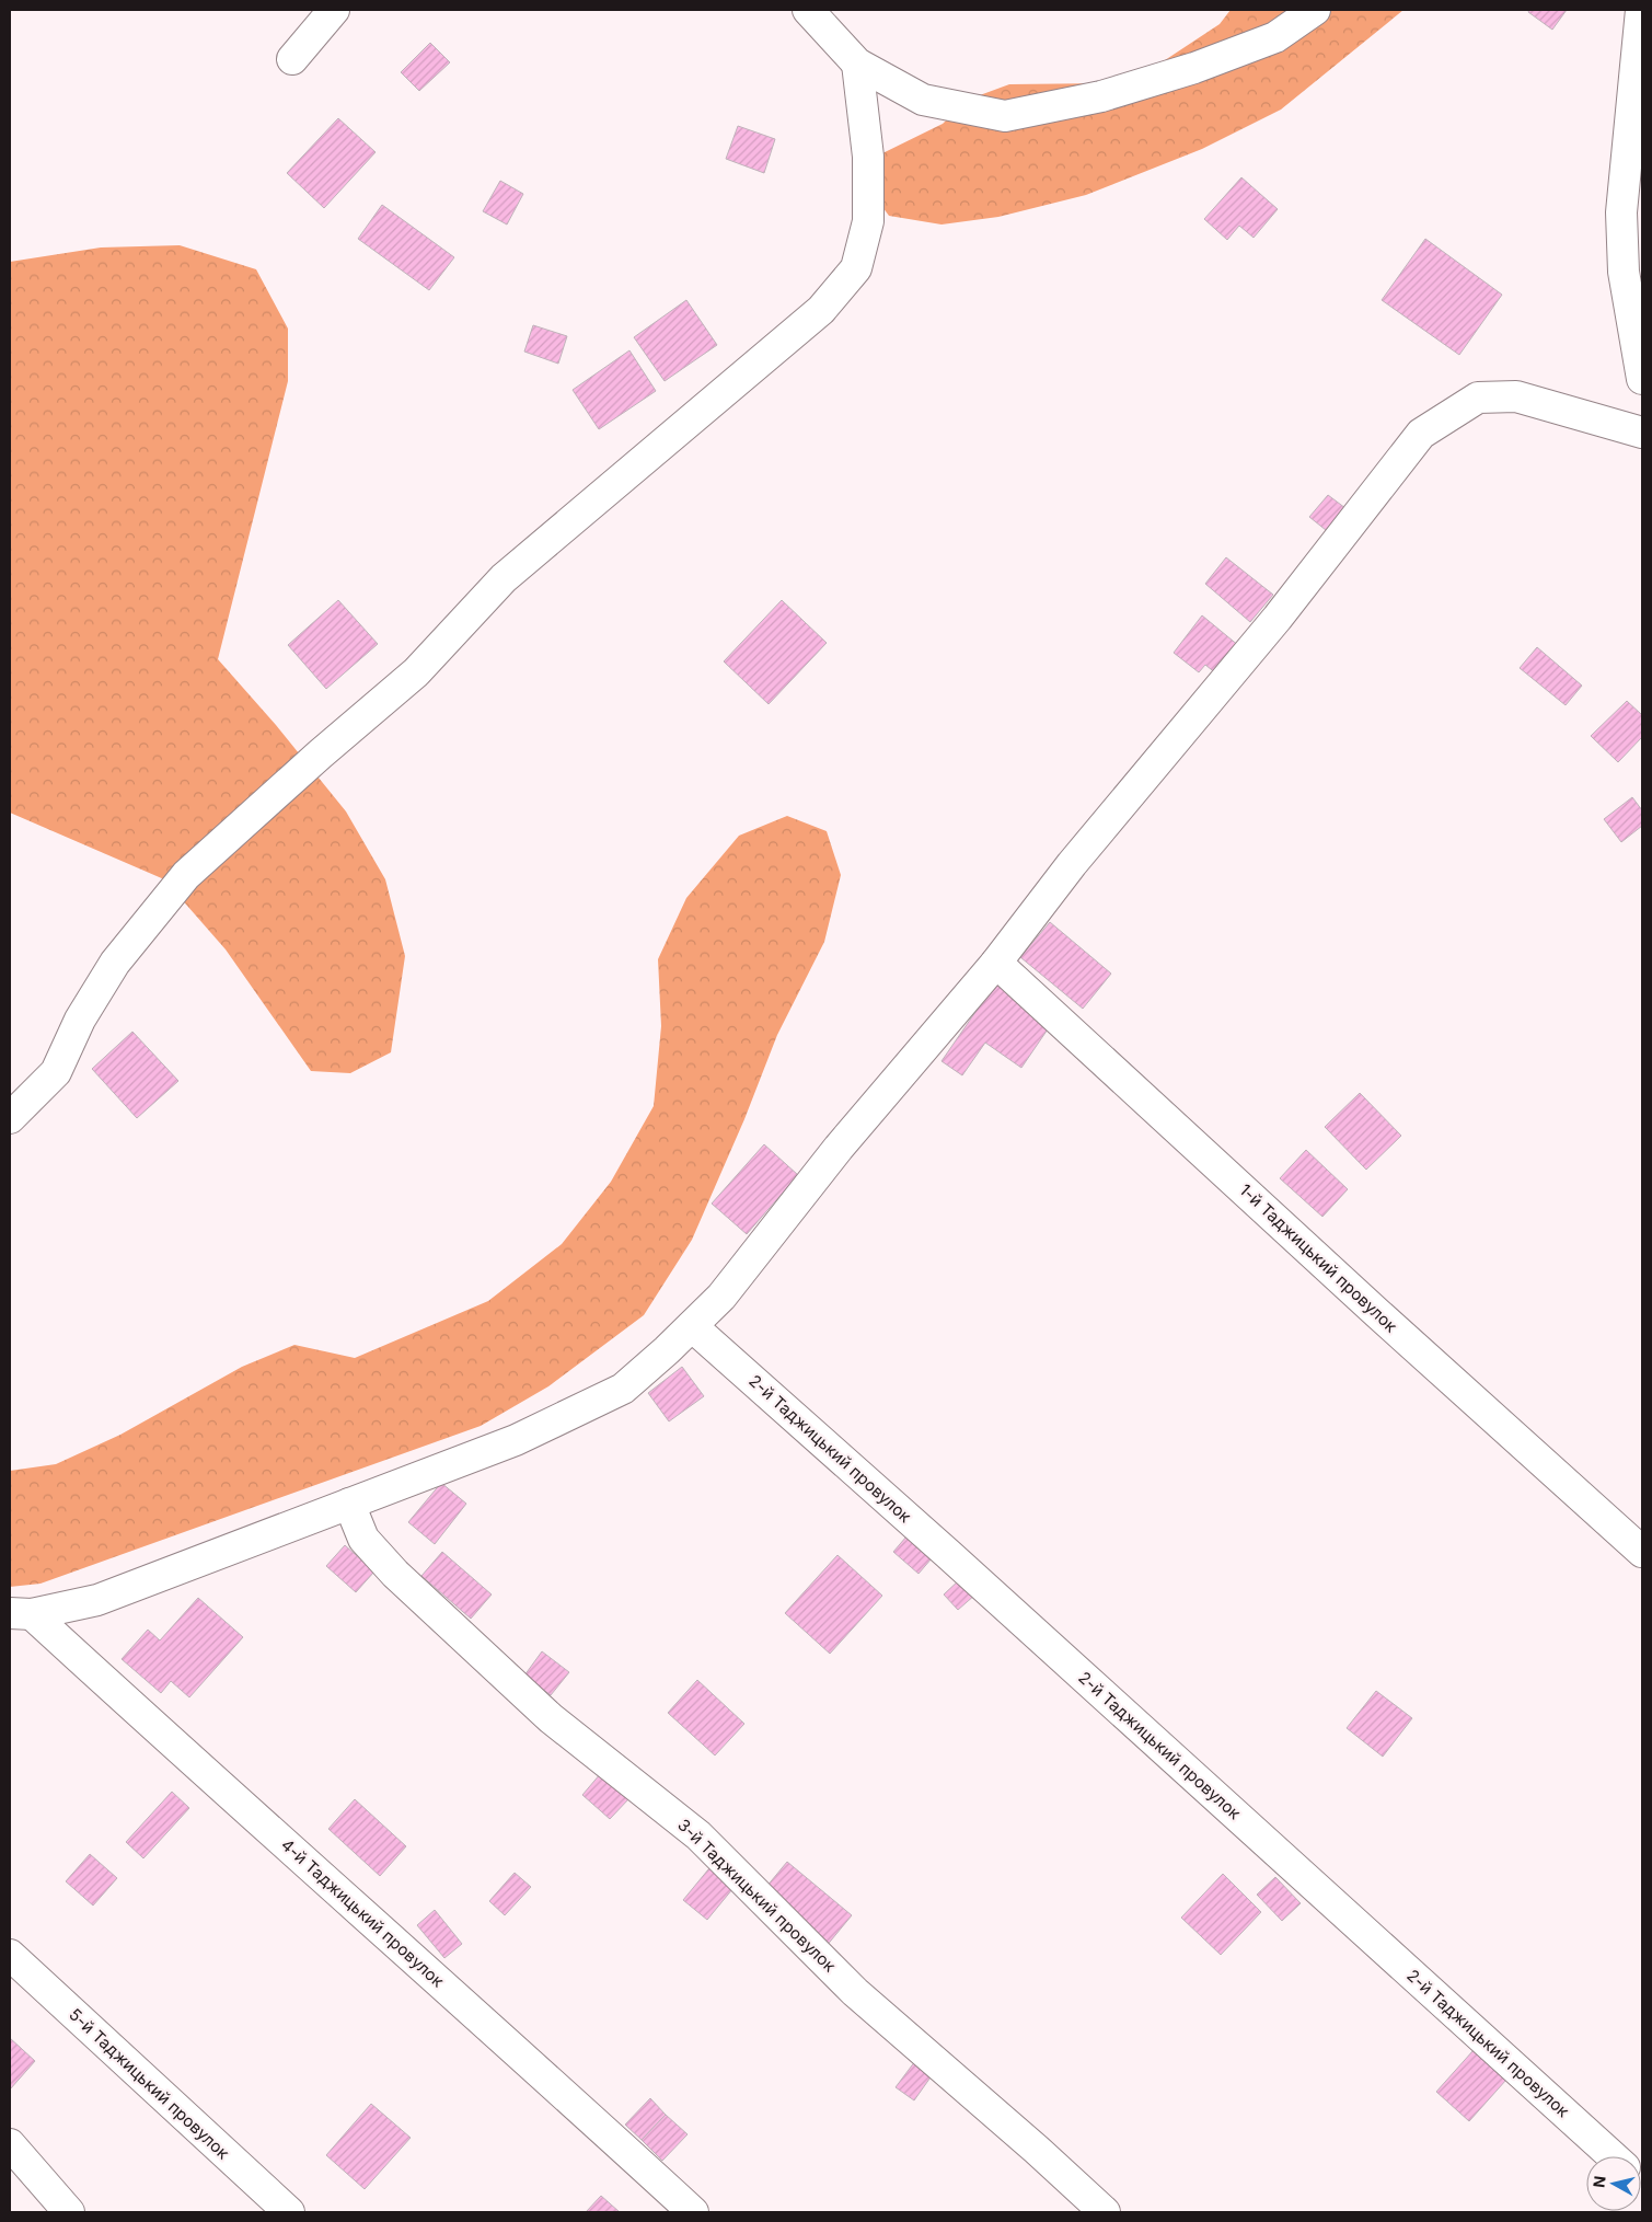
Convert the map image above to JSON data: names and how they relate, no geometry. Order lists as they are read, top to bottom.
{
  "streets": {
    "street": [
      "1-й Таджицький провулок",
      "2-й Таджицький провулок",
      "3-й Таджицький провулок",
      "4-й Таджицький провулок",
      "5-й Таджицький провулок"
    ]
  },
  "north": "left"
}
